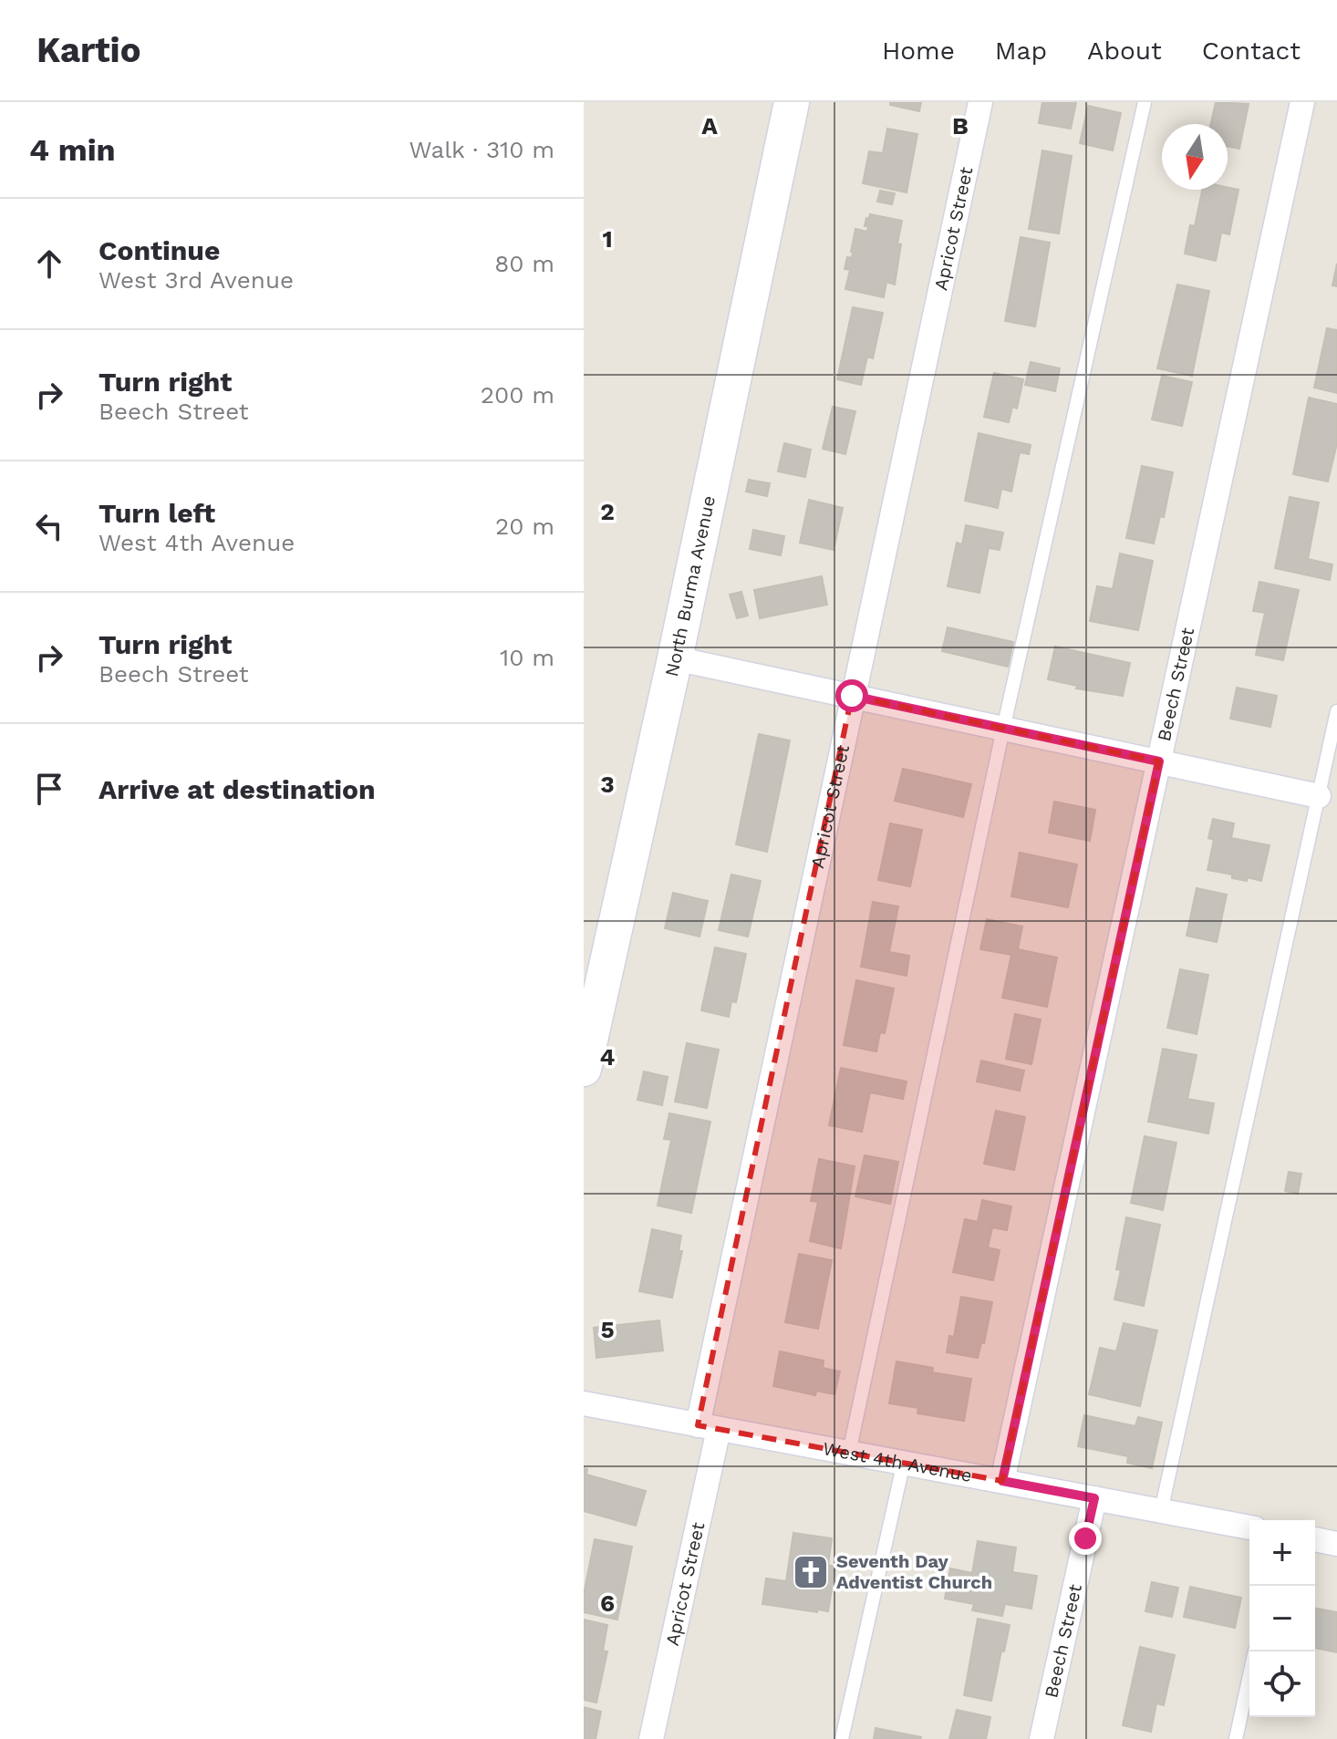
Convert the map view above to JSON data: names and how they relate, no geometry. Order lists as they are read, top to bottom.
{
  "streets": {
    "street": [
      "Apricot Street",
      "North Burma Avenue",
      "Beech Street",
      "West 4th Avenue"
    ]
  },
  "crossings": [
    ["Apricot Street", "West 4th Avenue"],
    ["Beech Street", "West 4th Avenue"]
  ],
  "places": {
    "church": ["Seventh Day Adventist Church"]
  },
  "north": "bottom",
  "page": {
    "header": "Kartio",
    "nav": [
      "Home",
      "Map",
      "About",
      "Contact"
    ],
    "heading": ["4 min", "Walk · 310 m"],
    "list": [
      ["Continue", "West 3rd Avenue", "80 m"],
      ["Turn right", "Beech Street", "200 m"],
      ["Turn left", "West 4th Avenue", "20 m"],
      ["Turn right", "Beech Street", "10 m"],
      "Arrive at destination"
    ],
    "map_buttons": ["+", "−"]
  },
  "grid": {
    "columns": ["A", "B"],
    "rows": [
      "1",
      "2",
      "3",
      "4",
      "5",
      "6"
    ]
  }
}
